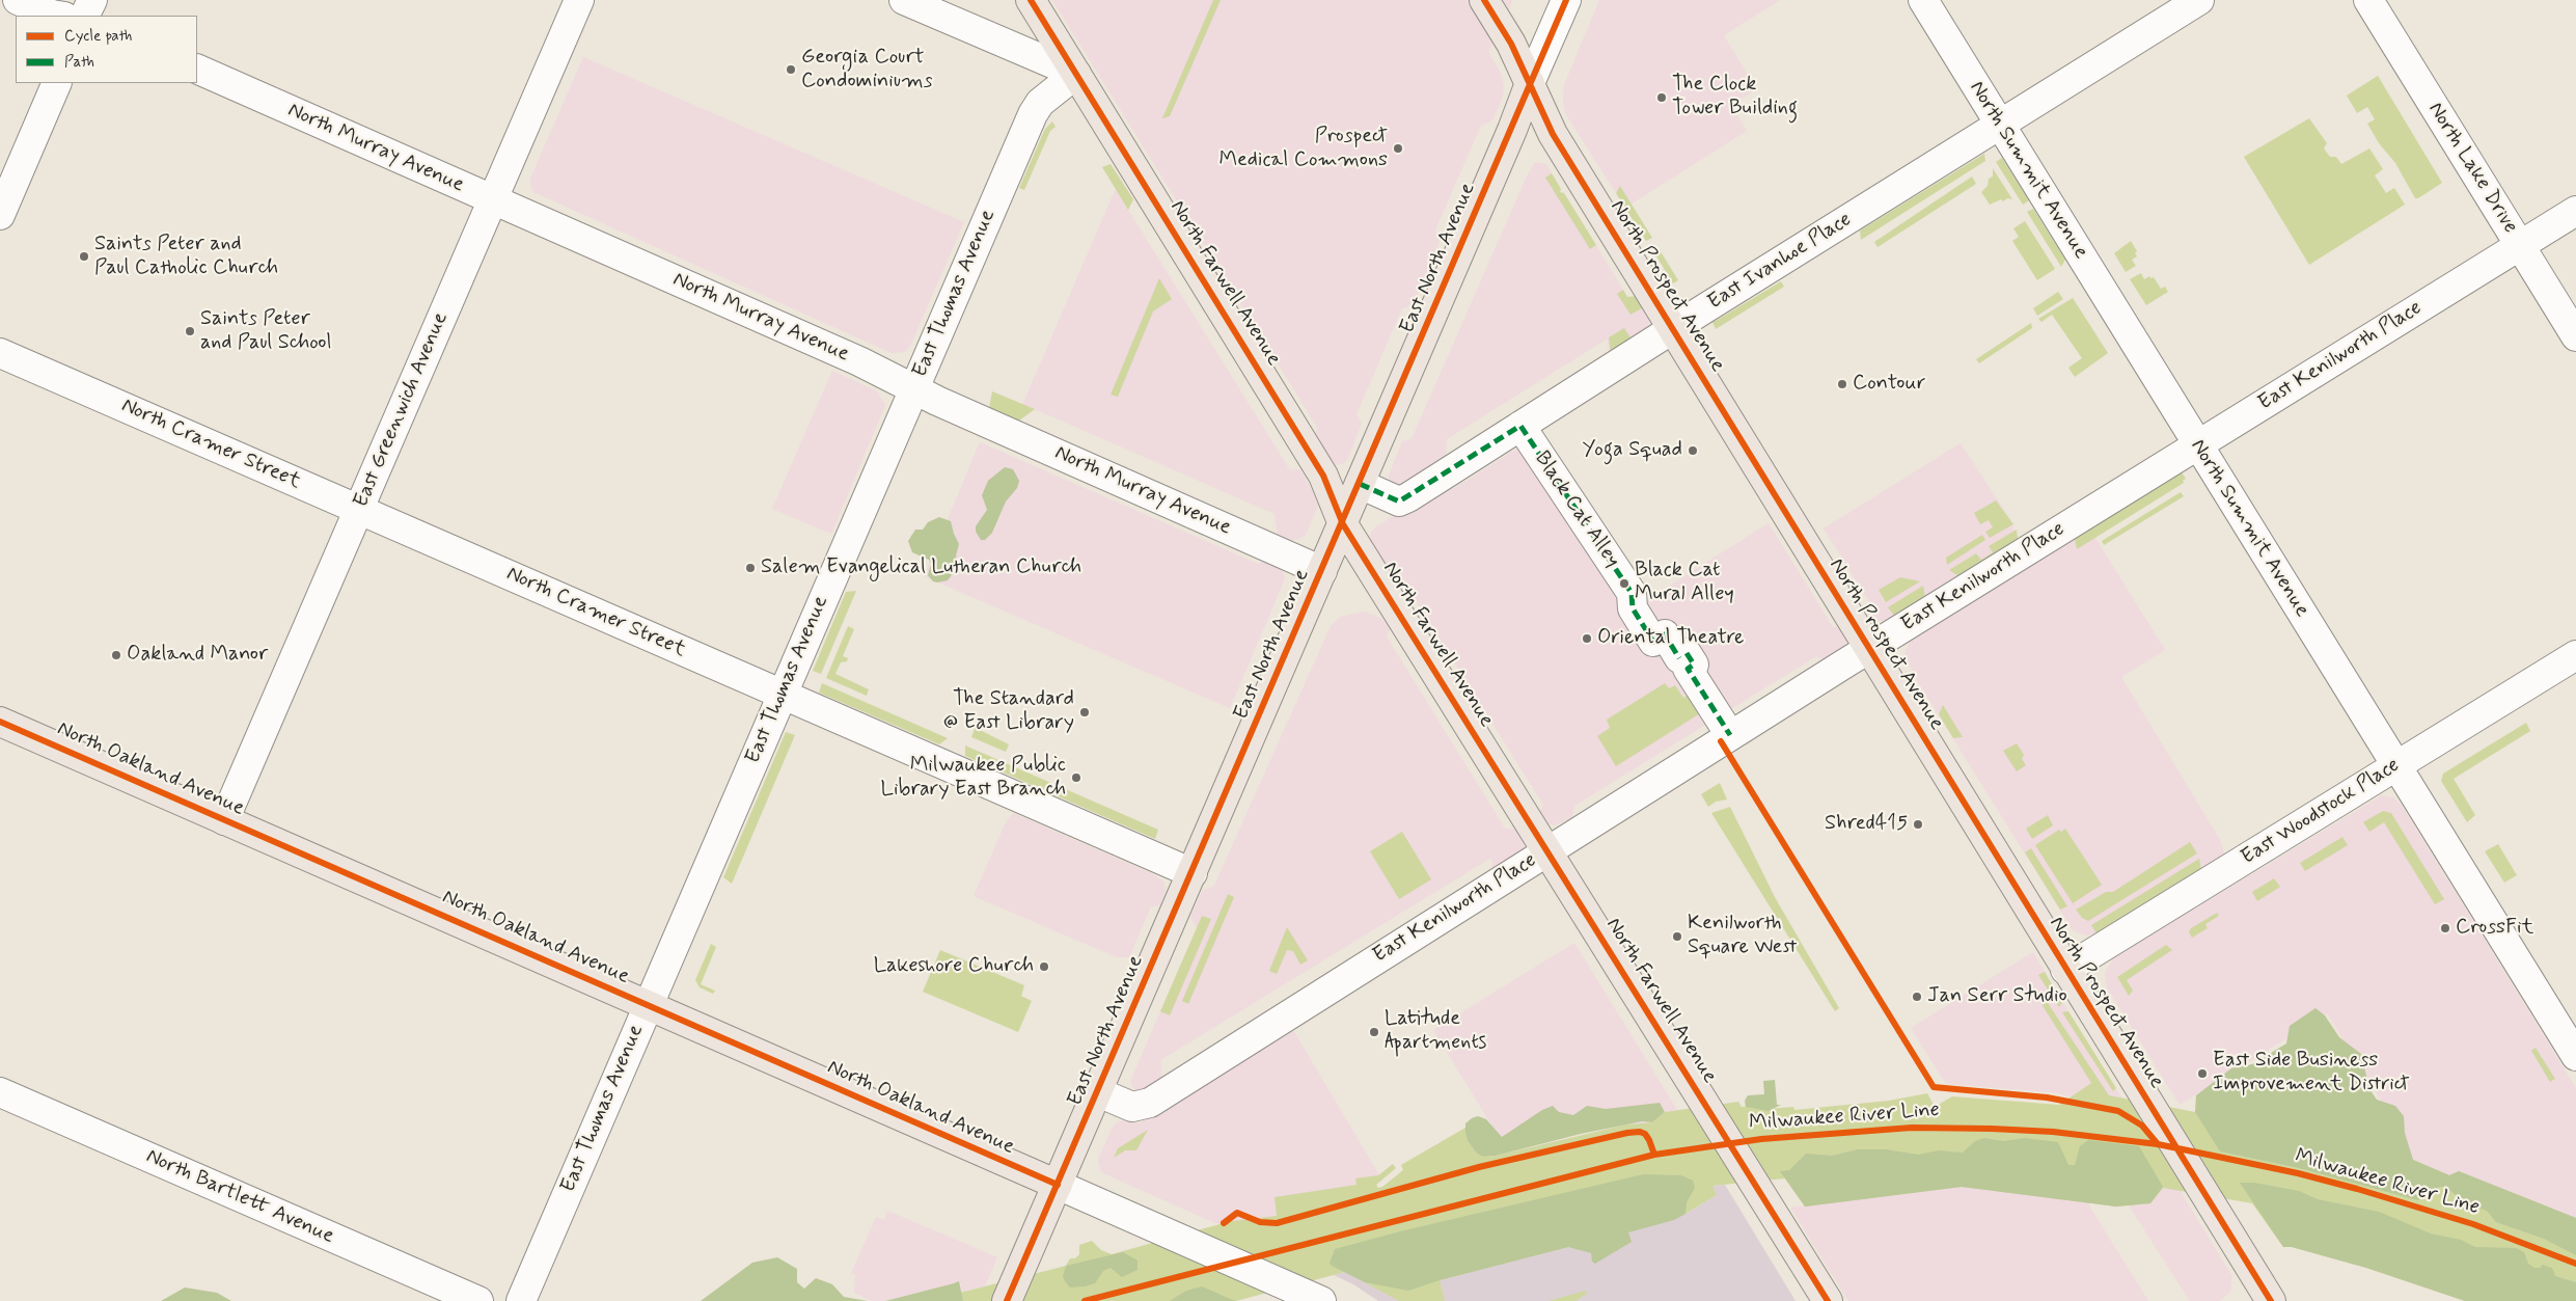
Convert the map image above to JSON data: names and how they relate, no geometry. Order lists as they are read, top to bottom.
{
  "streets": {
    "main road": [
      "East North Avenue",
      "North Farwell Avenue",
      "North Prospect Avenue",
      "North Oakland Avenue"
    ],
    "street": [
      "North Murray Avenue",
      "North Lake Drive",
      "North Summit Avenue",
      "East Ivanhoe Place",
      "East Thomas Avenue",
      "East Kenilworth Place",
      "East Greenwich Avenue",
      "North Cramer Street",
      "Black Cat Alley",
      "East Woodstock Place",
      "North Bartlett Avenue"
    ],
    "cycle path": ["Milwaukee River Line"]
  },
  "crossings": [
    ["North Murray Avenue", "East North Avenue"],
    ["North Murray Avenue", "East Thomas Avenue"],
    ["North Murray Avenue", "East Greenwich Avenue"],
    ["North Lake Drive", "East Kenilworth Place"],
    ["North Summit Avenue", "East Ivanhoe Place"],
    ["North Summit Avenue", "East Kenilworth Place"],
    ["North Summit Avenue", "East Woodstock Place"],
    ["East North Avenue", "East Ivanhoe Place"],
    ["East North Avenue", "North Farwell Avenue"],
    ["East North Avenue", "North Prospect Avenue"],
    ["East North Avenue", "East Kenilworth Place"],
    ["East North Avenue", "North Cramer Street"],
    ["East North Avenue", "North Oakland Avenue"],
    ["East Ivanhoe Place", "North Prospect Avenue"],
    ["East Ivanhoe Place", "Black Cat Alley"],
    ["North Farwell Avenue", "East Thomas Avenue"],
    ["North Farwell Avenue", "East Kenilworth Place"],
    ["North Prospect Avenue", "East Kenilworth Place"],
    ["North Prospect Avenue", "East Woodstock Place"],
    ["East Thomas Avenue", "North Cramer Street"],
    ["East Thomas Avenue", "North Oakland Avenue"],
    ["East Kenilworth Place", "Black Cat Alley"],
    ["East Greenwich Avenue", "North Cramer Street"],
    ["East Greenwich Avenue", "North Oakland Avenue"]
  ],
  "places": [
    "Georgia Court Condominiums",
    "The Clock Tower Building",
    "Prospect Medical Commons",
    "Saints Peter and Paul Catholic Church",
    "Saints Peter and Paul School",
    "Contour",
    "Yoga Squad",
    "Salem Evangelical Lutheran Church",
    "Black Cat Mural Alley",
    "Oriental Theatre",
    "Oakland Manor",
    "The Standard @ East Library",
    "Milwaukee Public Library East Branch",
    "Shred415",
    "CrossFit",
    "Kenilworth Square West",
    "Lakeshore Church",
    "Jan Serr Studio",
    "Latitude Apartments",
    "East Side Business Improvement District"
  ],
  "legend": ["Cycle path", "Path"]
}
